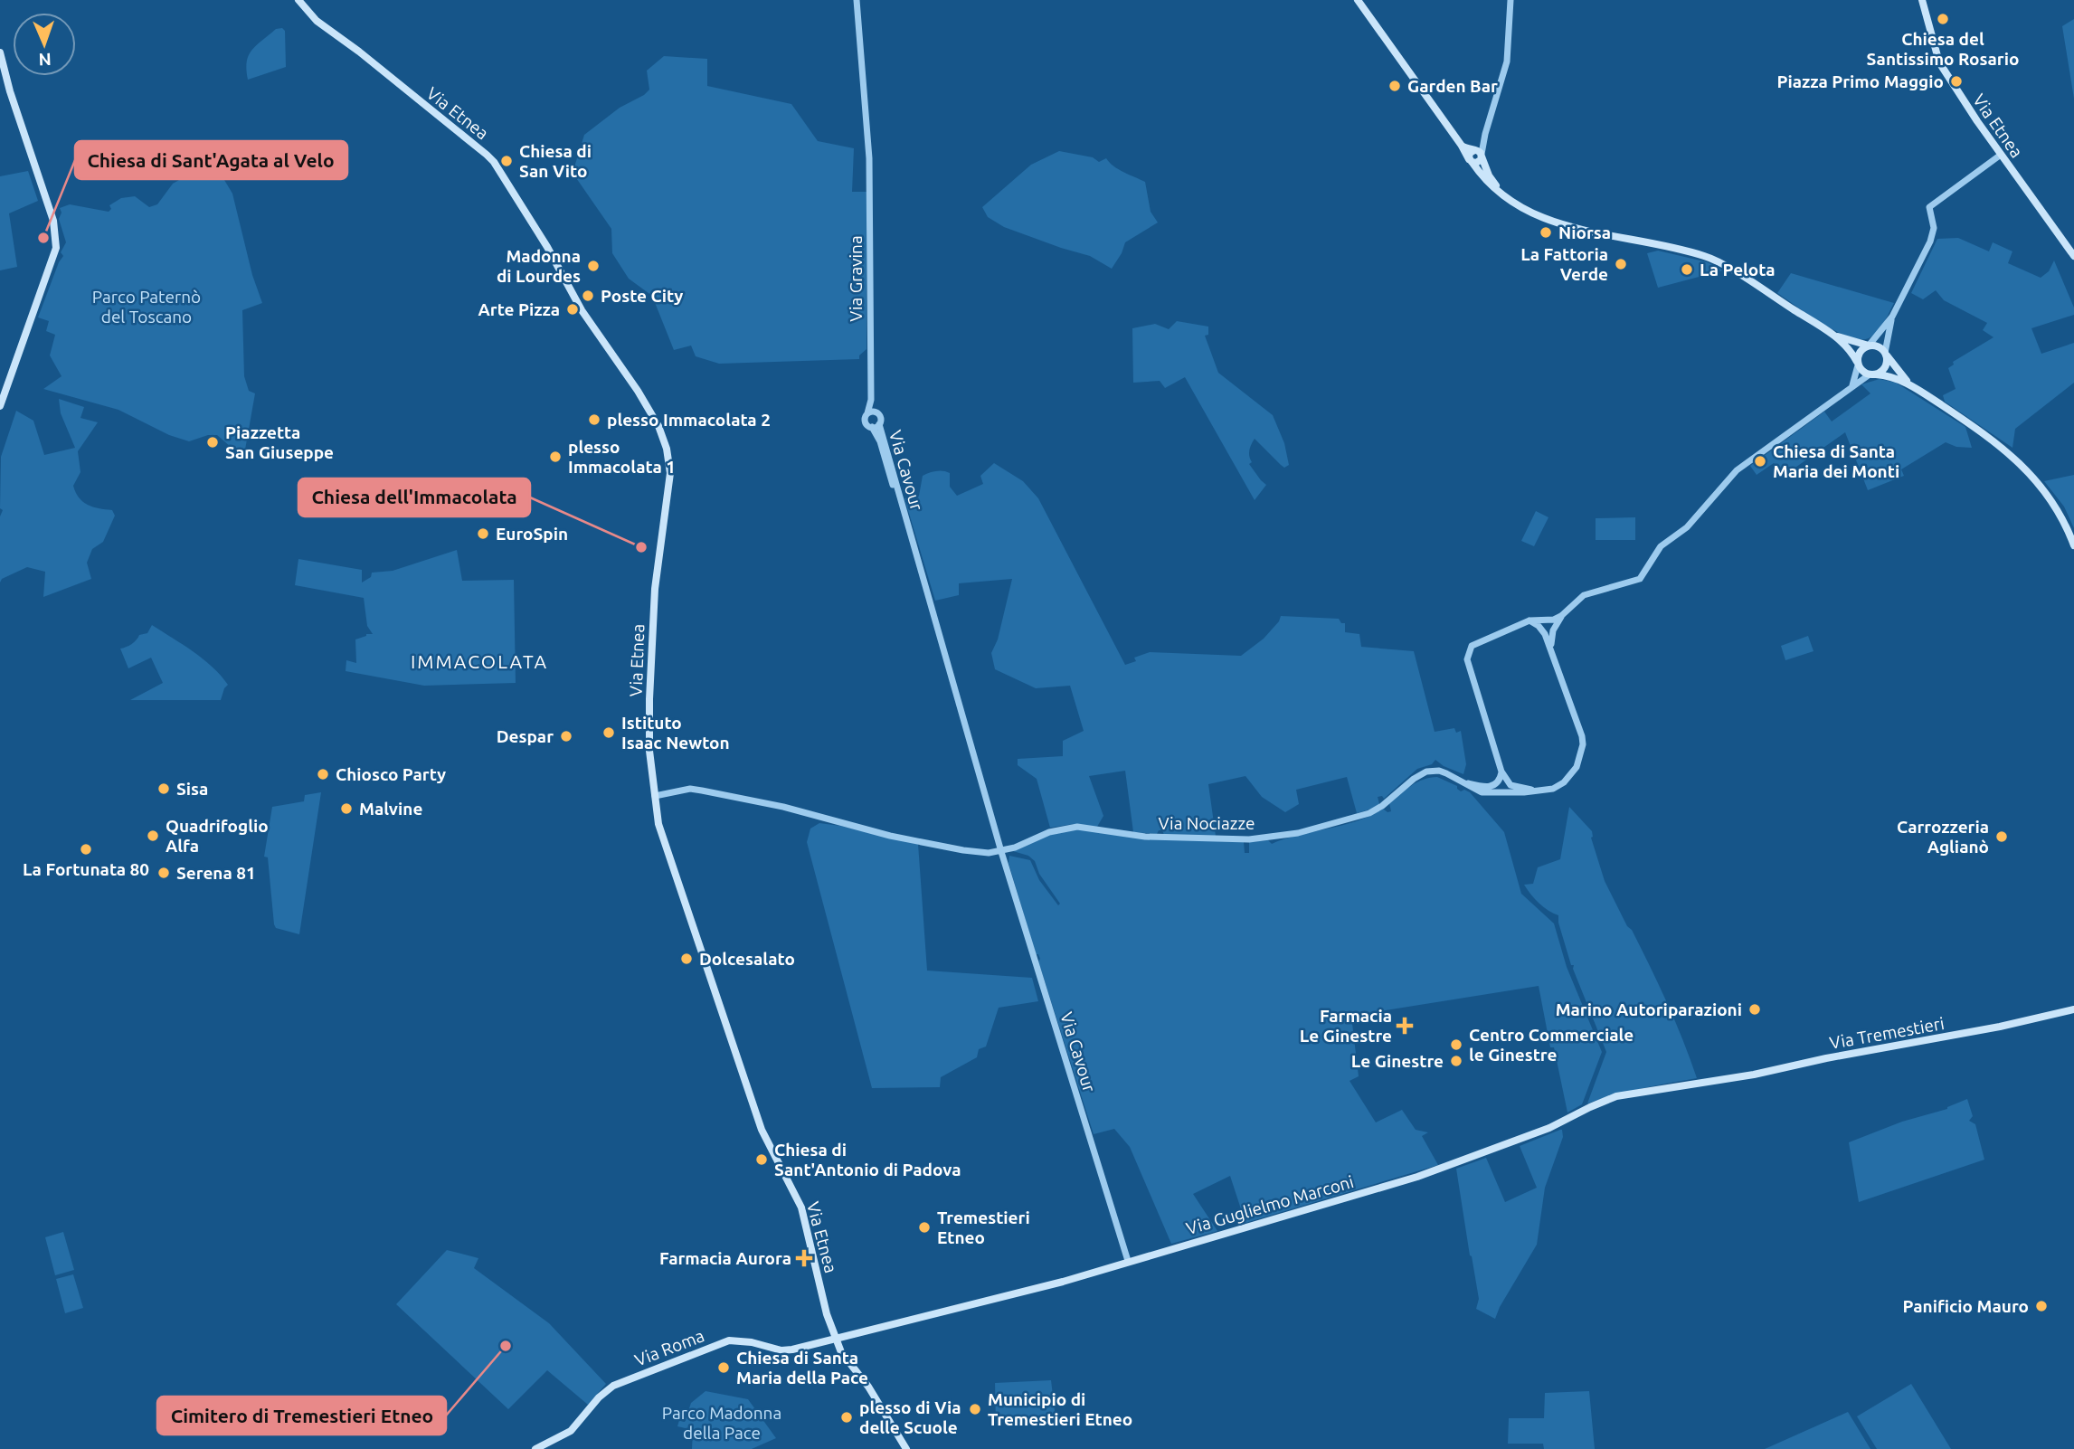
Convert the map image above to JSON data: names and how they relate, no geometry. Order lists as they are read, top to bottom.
{
  "streets": {
    "main road": [
      "Via Etnea",
      "Via Tremestieri",
      "Via Guglielmo Marconi",
      "Via Roma"
    ],
    "street": ["Via Gravina", "Via Cavour", "Via Nociazze"]
  },
  "crossings": [
    ["Via Etnea", "Via Nociazze"],
    ["Via Etnea", "Via Guglielmo Marconi"],
    ["Via Etnea", "Via Roma"],
    ["Via Cavour", "Via Nociazze"],
    ["Via Cavour", "Via Guglielmo Marconi"],
    ["Via Tremestieri", "Via Guglielmo Marconi"],
    ["Via Guglielmo Marconi", "Via Roma"]
  ],
  "districts": ["IMMACOLATA"],
  "parks": ["Parco Paternò del Toscano", "Parco Madonna della Pace"],
  "places": {
    "other": [
      "Chiesa del Santissimo Rosario",
      "Piazza Primo Maggio",
      "Garden Bar",
      "Chiesa di San Vito",
      "Niorsa",
      "Chiesa di Sant'Agata al Velo",
      "La Fattoria Verde",
      "Madonna di Lourdes",
      "La Pelota",
      "Poste City",
      "Arte Pizza",
      "plesso Immacolata 2",
      "Piazzetta San Giuseppe",
      "plesso Immacolata 1",
      "Chiesa di Santa Maria dei Monti",
      "EuroSpin",
      "Chiesa dell'Immacolata",
      "Istituto Isaac Newton",
      "Despar",
      "Chiosco Party",
      "Sisa",
      "Malvine",
      "Quadrifoglio Alfa",
      "Carrozzeria Aglianò",
      "La Fortunata 80",
      "Serena 81",
      "Dolcesalato",
      "Marino Autoriparazioni",
      "Centro Commerciale le Ginestre",
      "Le Ginestre",
      "Chiesa di Sant'Antonio di Padova",
      "Tremestieri Etneo",
      "Panificio Mauro",
      "Cimitero di Tremestieri Etneo",
      "Chiesa di Santa Maria della Pace",
      "Municipio di Tremestieri Etneo",
      "plesso di Via delle Scuole"
    ],
    "health": ["Farmacia Le Ginestre", "Farmacia Aurora"]
  },
  "north": "bottom"
}
